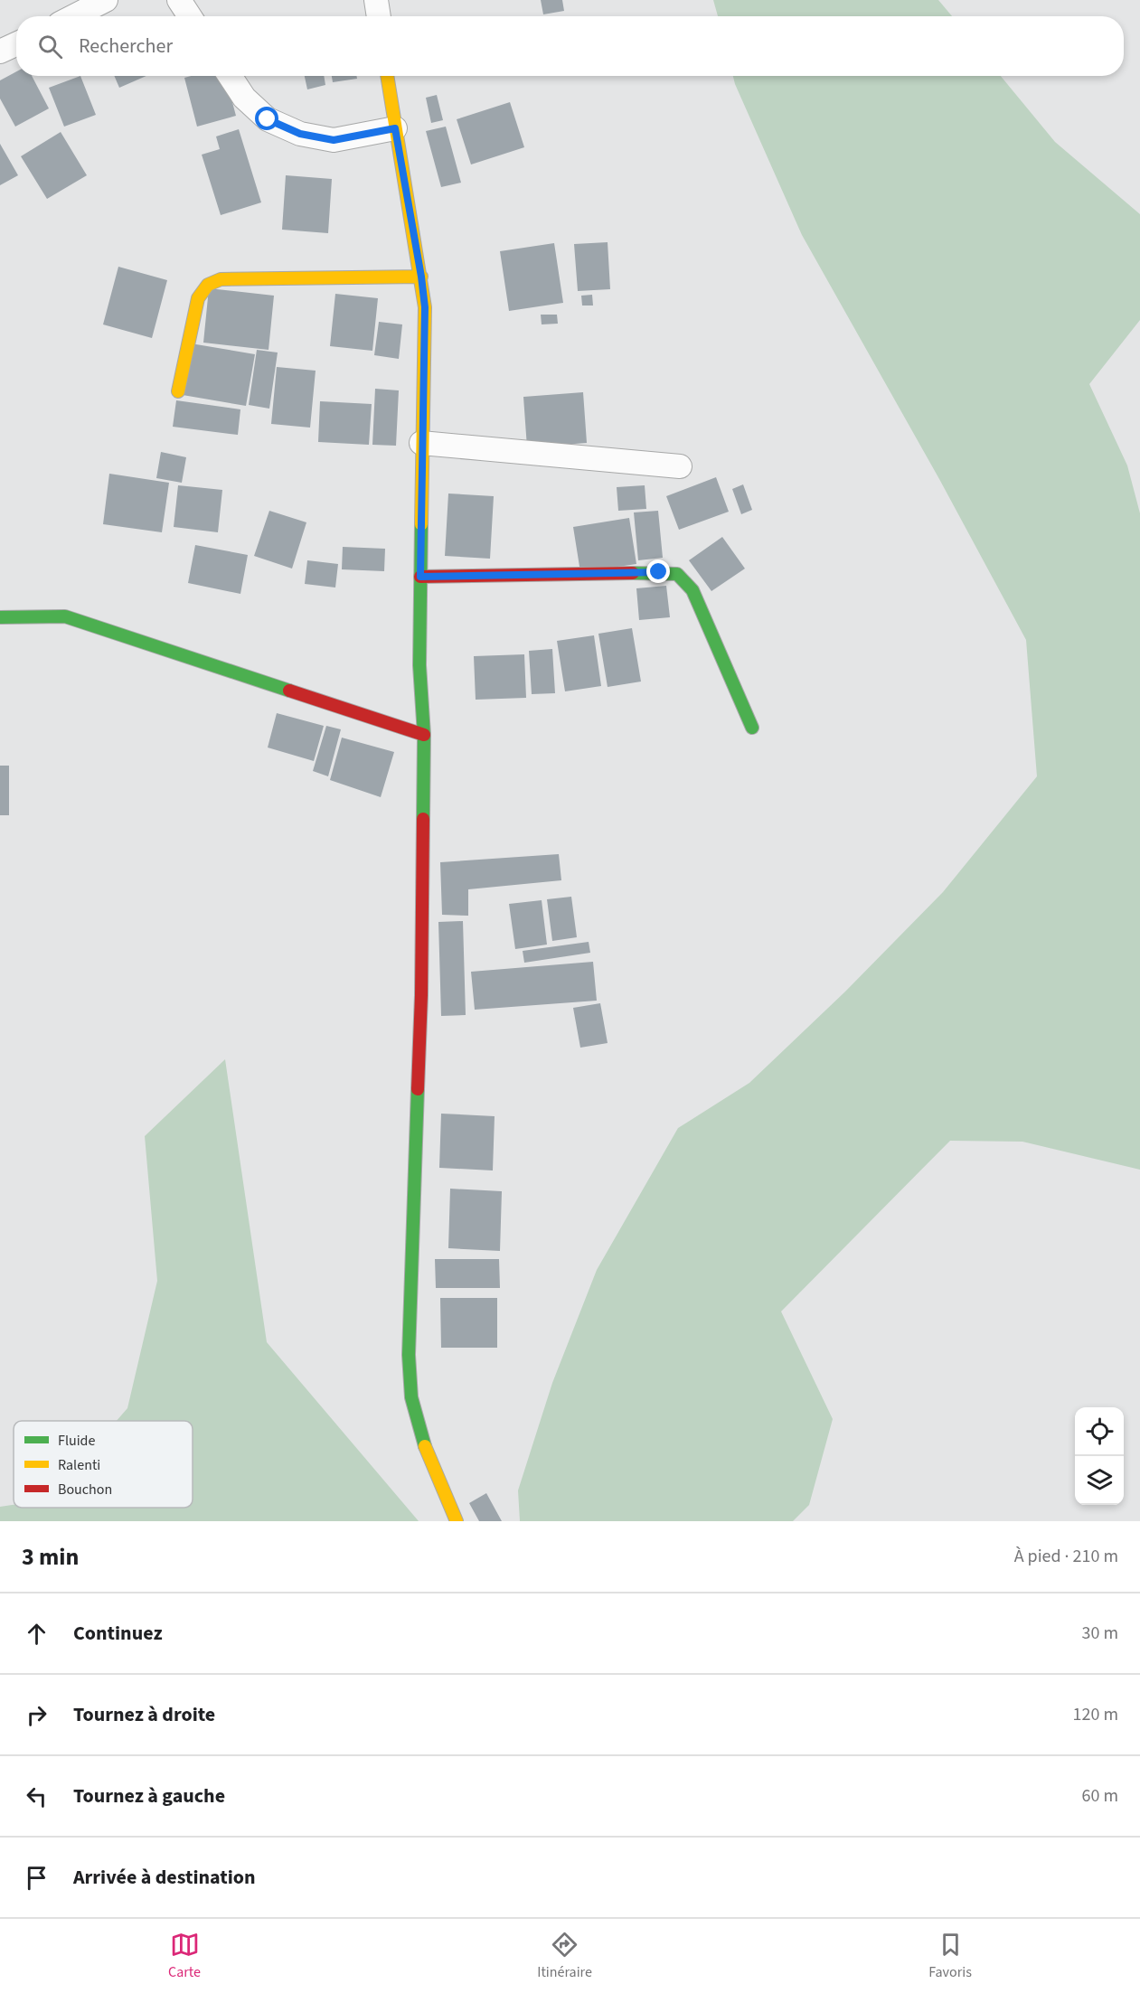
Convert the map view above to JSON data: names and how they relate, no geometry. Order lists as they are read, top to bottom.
{
  "legend": ["Fluide", "Ralenti", "Bouchon"],
  "page": {
    "search": "Rechercher",
    "heading": ["3 min", "À pied · 210 m"],
    "list": [
      ["Continuez", "30 m"],
      ["Tournez à droite", "120 m"],
      ["Tournez à gauche", "60 m"],
      "Arrivée à destination"
    ],
    "nav": ["Carte", "Itinéraire", "Favoris"]
  }
}
